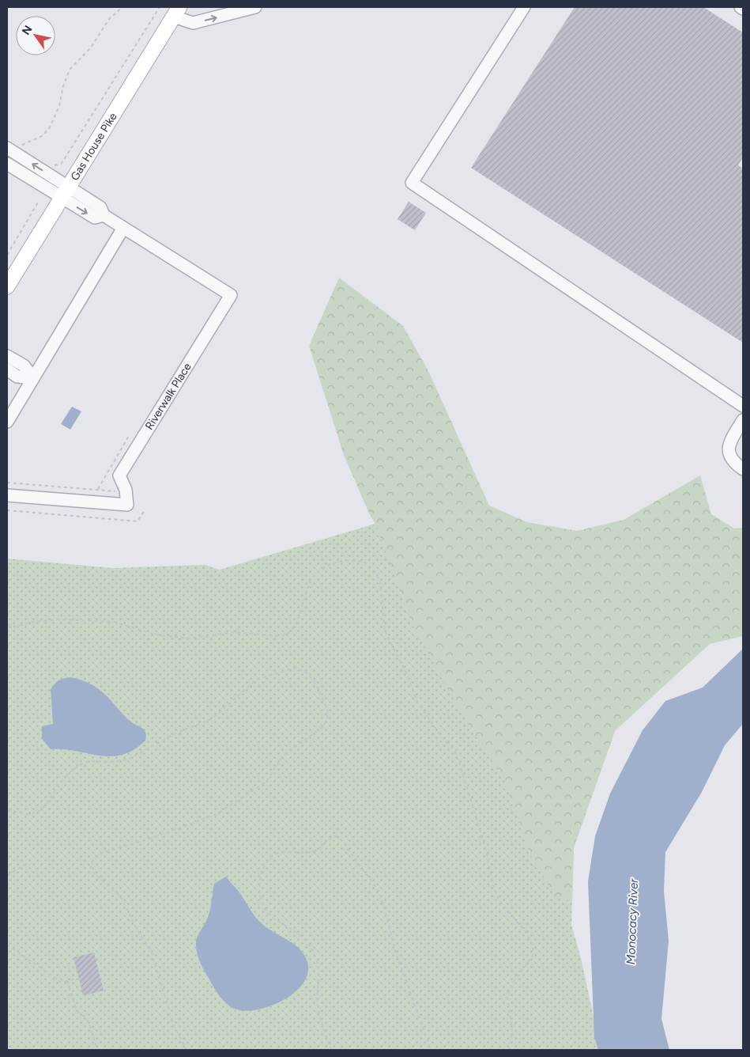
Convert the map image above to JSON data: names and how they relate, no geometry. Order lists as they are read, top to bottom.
{
  "streets": {
    "main road": ["Gas House Pike"],
    "street": ["Riverwalk Place"]
  },
  "crossings": [
    ["Gas House Pike", "Riverwalk Place"]
  ],
  "water": ["Monocacy River"],
  "north": "top left"
}
